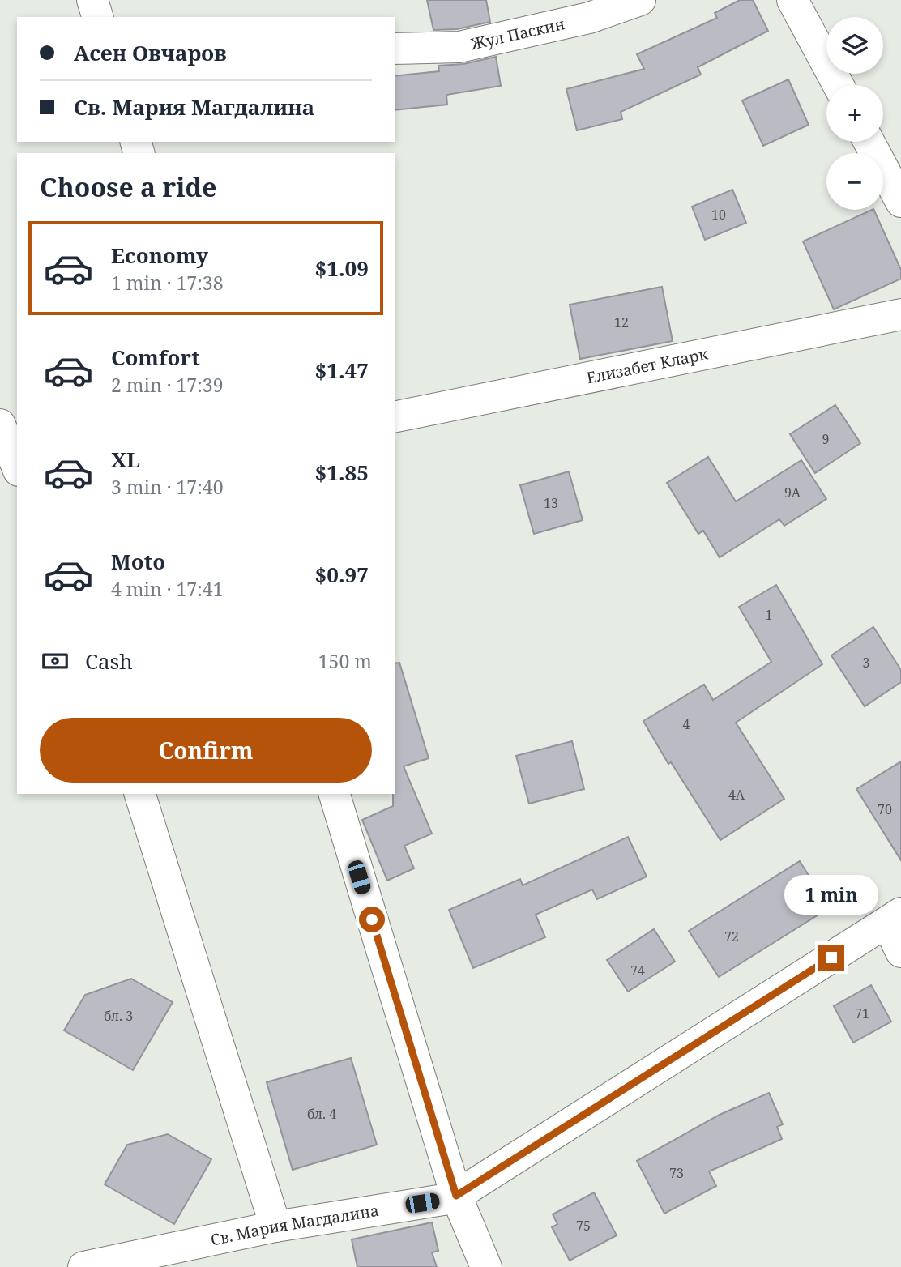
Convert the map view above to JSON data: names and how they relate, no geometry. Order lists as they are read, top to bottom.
{
  "streets": {
    "street": ["Жул Паскин", "Елизабет Кларк", "Св. Мария Магдалина"]
  },
  "house_numbers": [
    "10",
    "12",
    "9",
    "9А",
    "13",
    "1",
    "3",
    "4",
    "4А",
    "70",
    "72",
    "74",
    "71",
    "бл. 3",
    "бл. 4",
    "73",
    "75"
  ],
  "page": {
    "map_buttons": ["+", "−"],
    "banner": ["Асен Овчаров", "Св. Мария Магдалина"],
    "heading": "Choose a ride",
    "list": [
      {
        "name": "Economy",
        "note": "1 min · 17:38",
        "value": "$1.09"
      },
      {
        "name": "Comfort",
        "note": "2 min · 17:39",
        "value": "$1.47"
      },
      {
        "name": "XL",
        "note": "3 min · 17:40",
        "value": "$1.85"
      },
      {
        "name": "Moto",
        "note": "4 min · 17:41",
        "value": "$0.97"
      }
    ],
    "pay": ["Cash", "150 m"],
    "buttons": "Confirm",
    "bubble": "1 min"
  }
}
